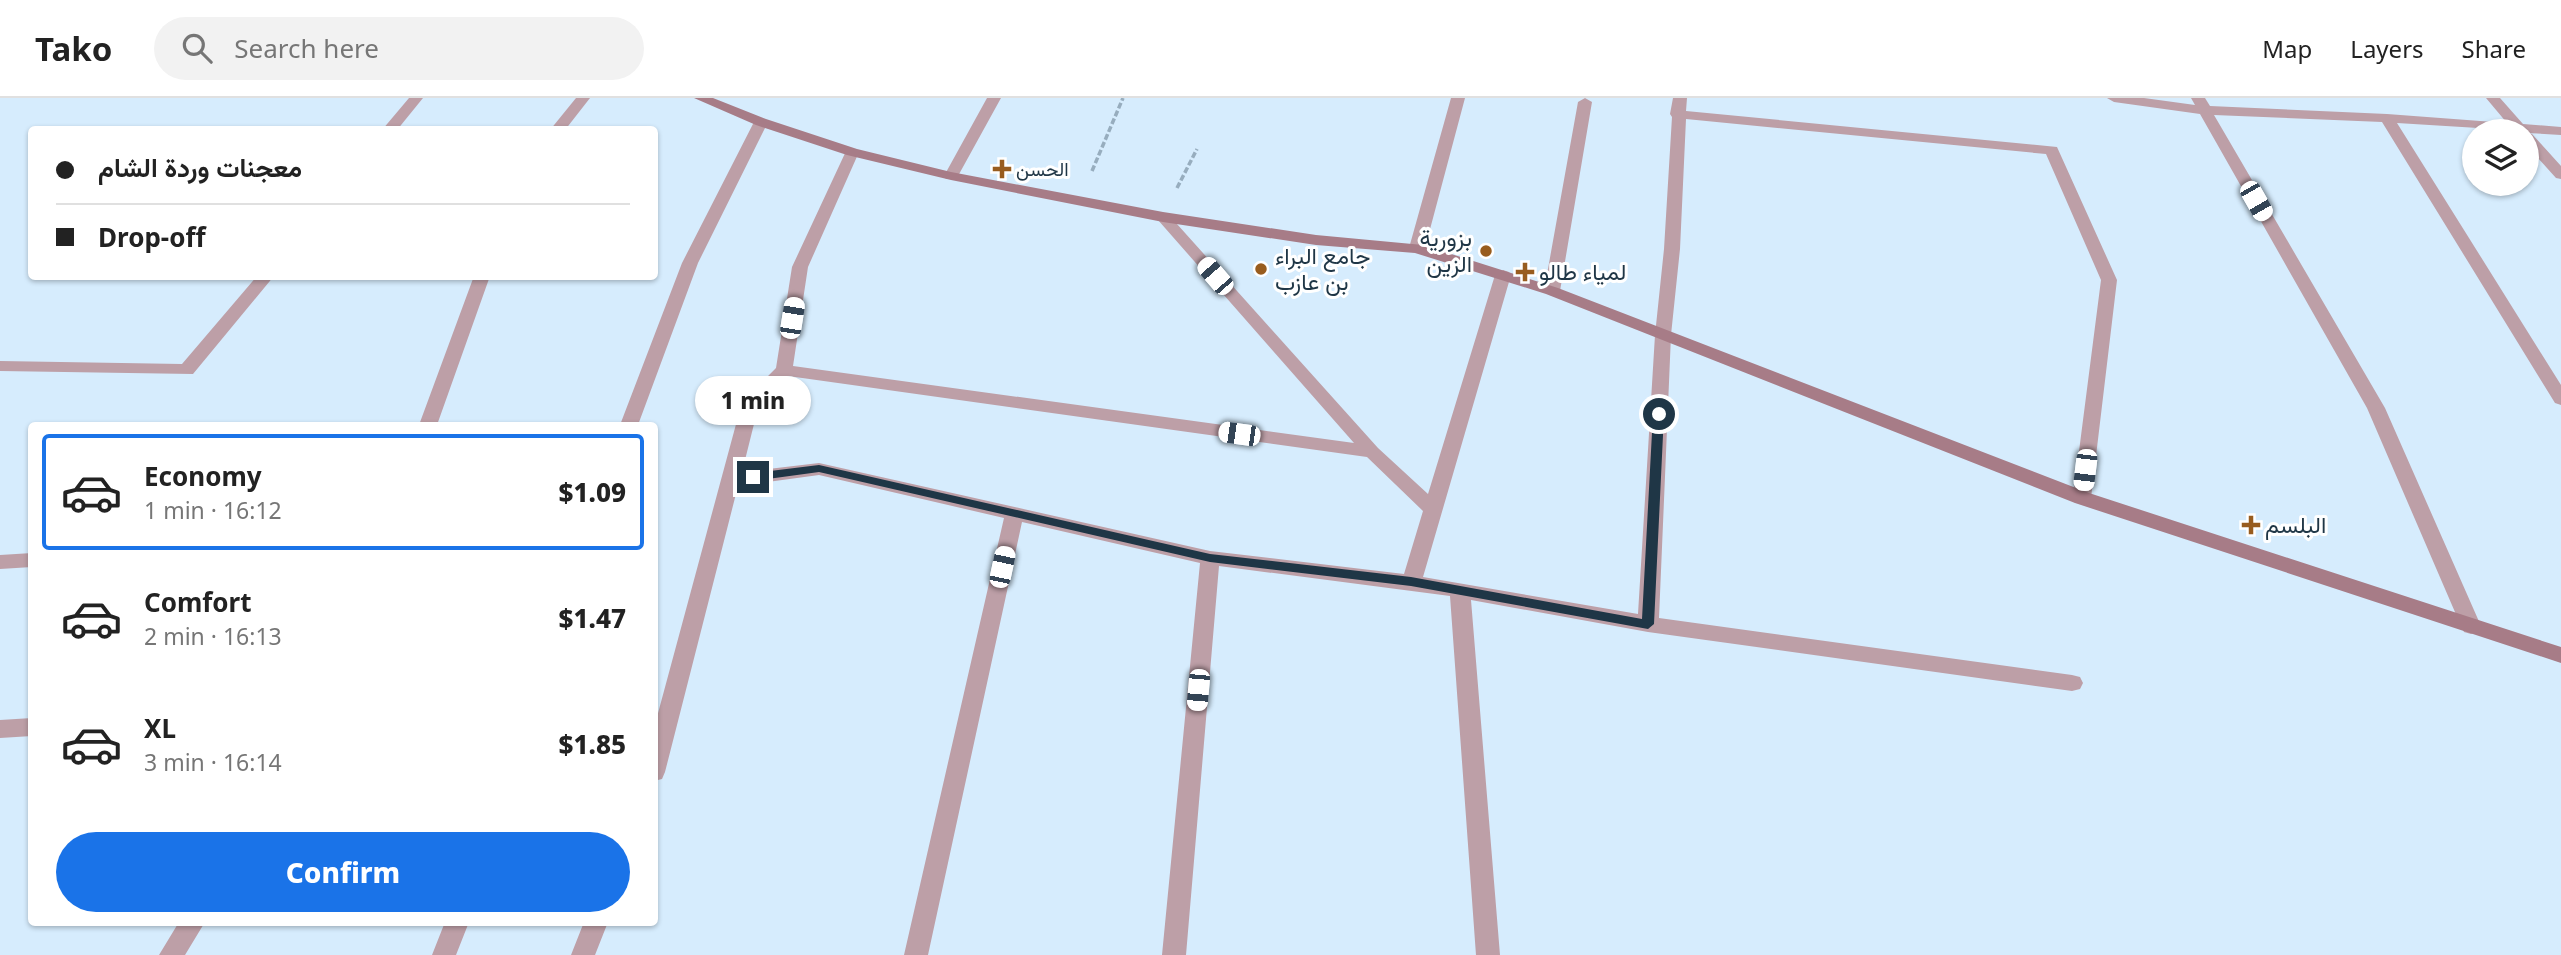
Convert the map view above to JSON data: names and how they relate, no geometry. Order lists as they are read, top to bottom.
{
  "places": {
    "health": ["الحسن", "لمياء طالو", "البلسم"],
    "other": ["بزورية الزين", "جامع البراء بن عازب"]
  },
  "page": {
    "header": "Tako",
    "search": "Search here",
    "nav": ["Map", "Layers", "Share"],
    "banner": ["معجنات وردة الشام", "Drop-off"],
    "bubble": "1 min",
    "list": [
      {
        "name": "Economy",
        "note": "1 min · 16:12",
        "value": "$1.09"
      },
      {
        "name": "Comfort",
        "note": "2 min · 16:13",
        "value": "$1.47"
      },
      {
        "name": "XL",
        "note": "3 min · 16:14",
        "value": "$1.85"
      }
    ],
    "buttons": "Confirm"
  }
}
